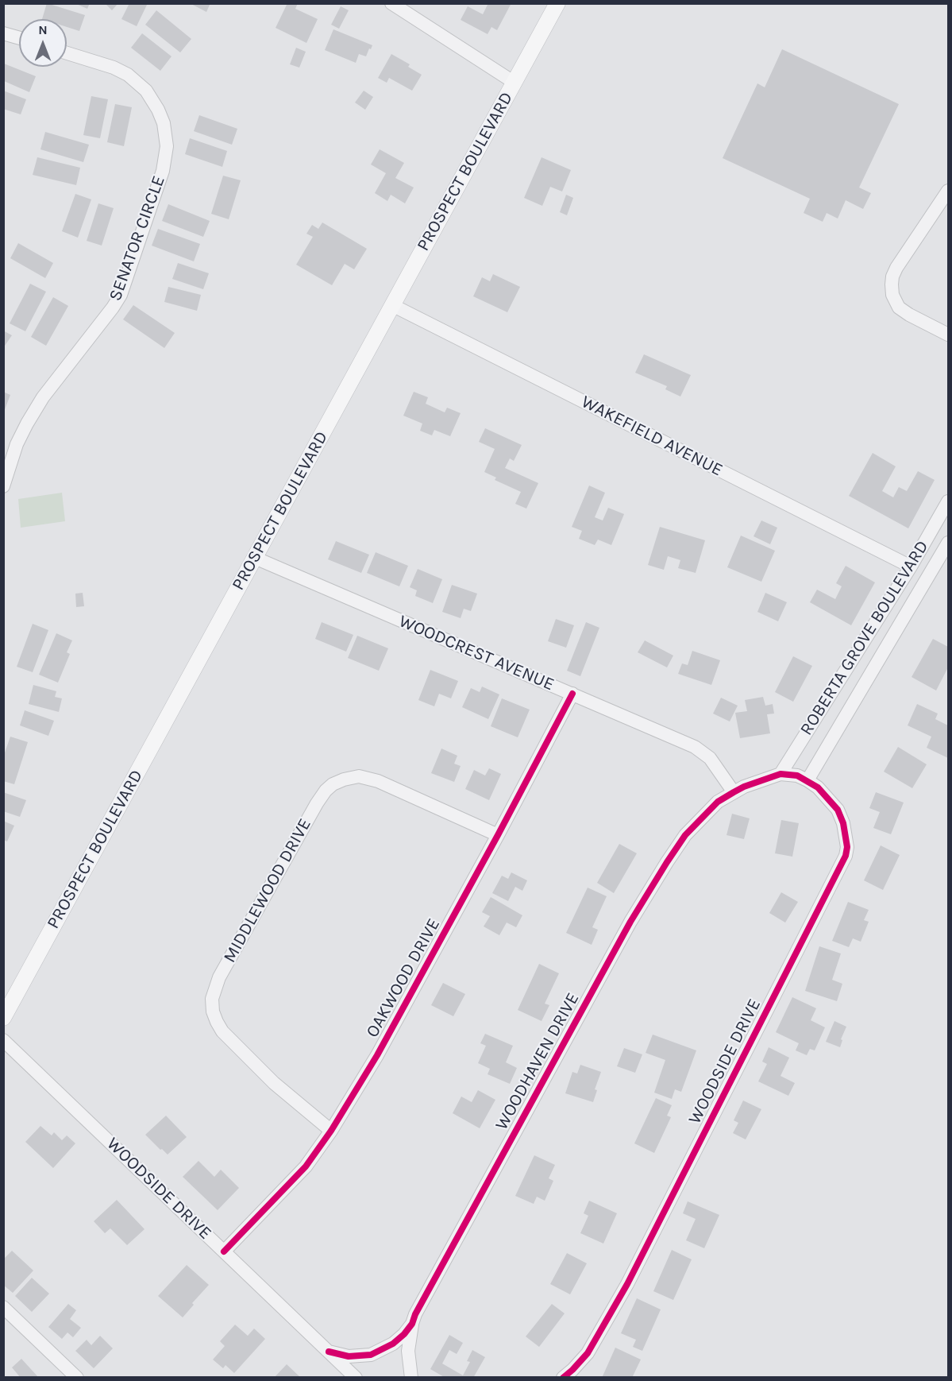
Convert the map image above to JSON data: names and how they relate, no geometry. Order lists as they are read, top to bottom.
{
  "streets": {
    "main road": ["PROSPECT BOULEVARD"],
    "street": [
      "SENATOR CIRCLE",
      "WAKEFIELD AVENUE",
      "ROBERTA GROVE BOULEVARD",
      "WOODCREST AVENUE",
      "MIDDLEWOOD DRIVE",
      "OAKWOOD DRIVE",
      "WOODHAVEN DRIVE",
      "WOODSIDE DRIVE"
    ]
  },
  "crossings": [
    ["PROSPECT BOULEVARD", "WAKEFIELD AVENUE"],
    ["PROSPECT BOULEVARD", "WOODCREST AVENUE"],
    ["WAKEFIELD AVENUE", "ROBERTA GROVE BOULEVARD"],
    ["ROBERTA GROVE BOULEVARD", "WOODHAVEN DRIVE"],
    ["ROBERTA GROVE BOULEVARD", "WOODSIDE DRIVE"],
    ["WOODCREST AVENUE", "OAKWOOD DRIVE"],
    ["WOODCREST AVENUE", "WOODHAVEN DRIVE"],
    ["MIDDLEWOOD DRIVE", "OAKWOOD DRIVE"],
    ["OAKWOOD DRIVE", "WOODSIDE DRIVE"],
    ["WOODHAVEN DRIVE", "WOODSIDE DRIVE"]
  ],
  "north": "top"
}
